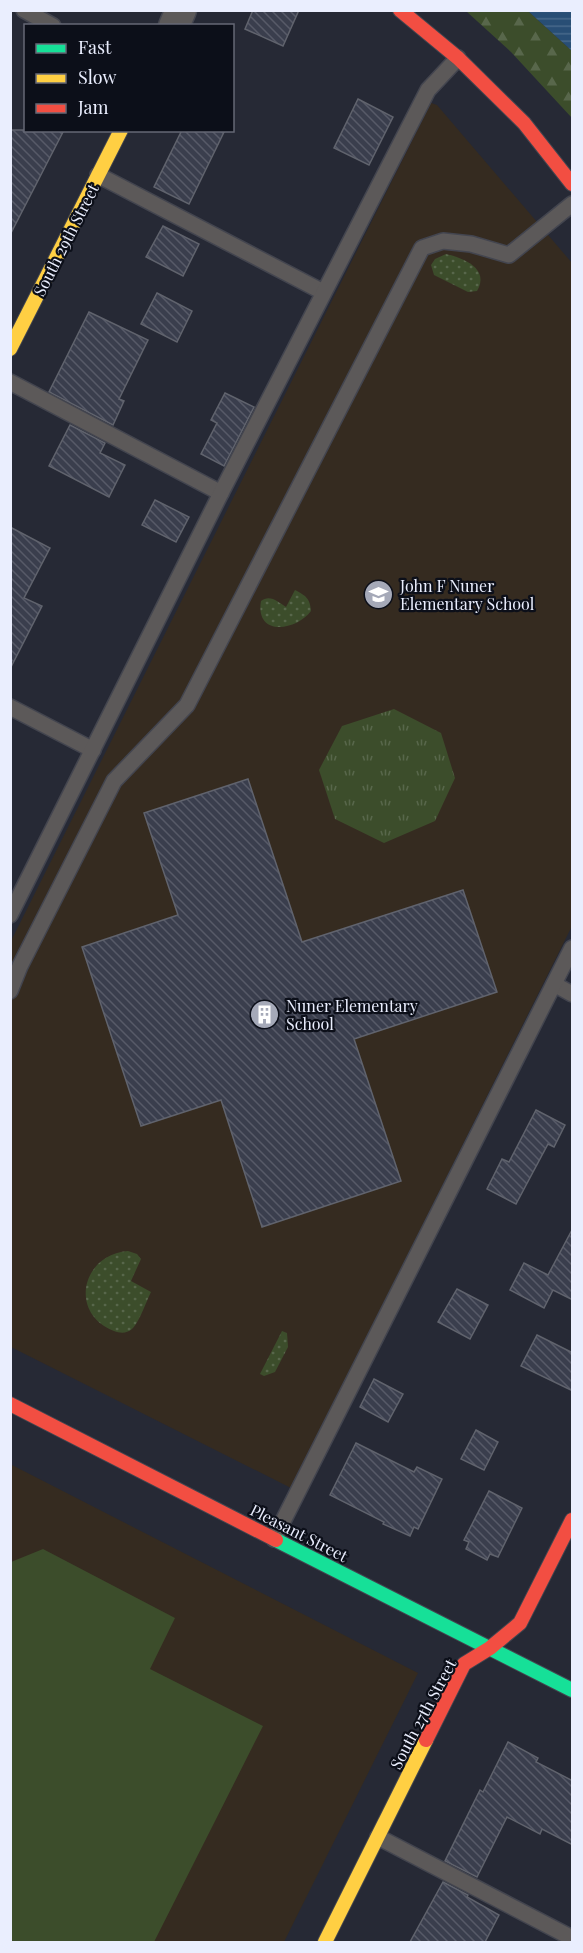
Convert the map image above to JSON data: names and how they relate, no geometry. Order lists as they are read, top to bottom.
{
  "streets": {
    "street": ["South 29th Street", "Pleasant Street", "South 27th Street"]
  },
  "crossings": [
    ["Pleasant Street", "South 27th Street"]
  ],
  "places": {
    "school or university": ["John F Nuner Elementary School"],
    "building": ["Nuner Elementary School"]
  },
  "legend": ["Fast", "Slow", "Jam"]
}
